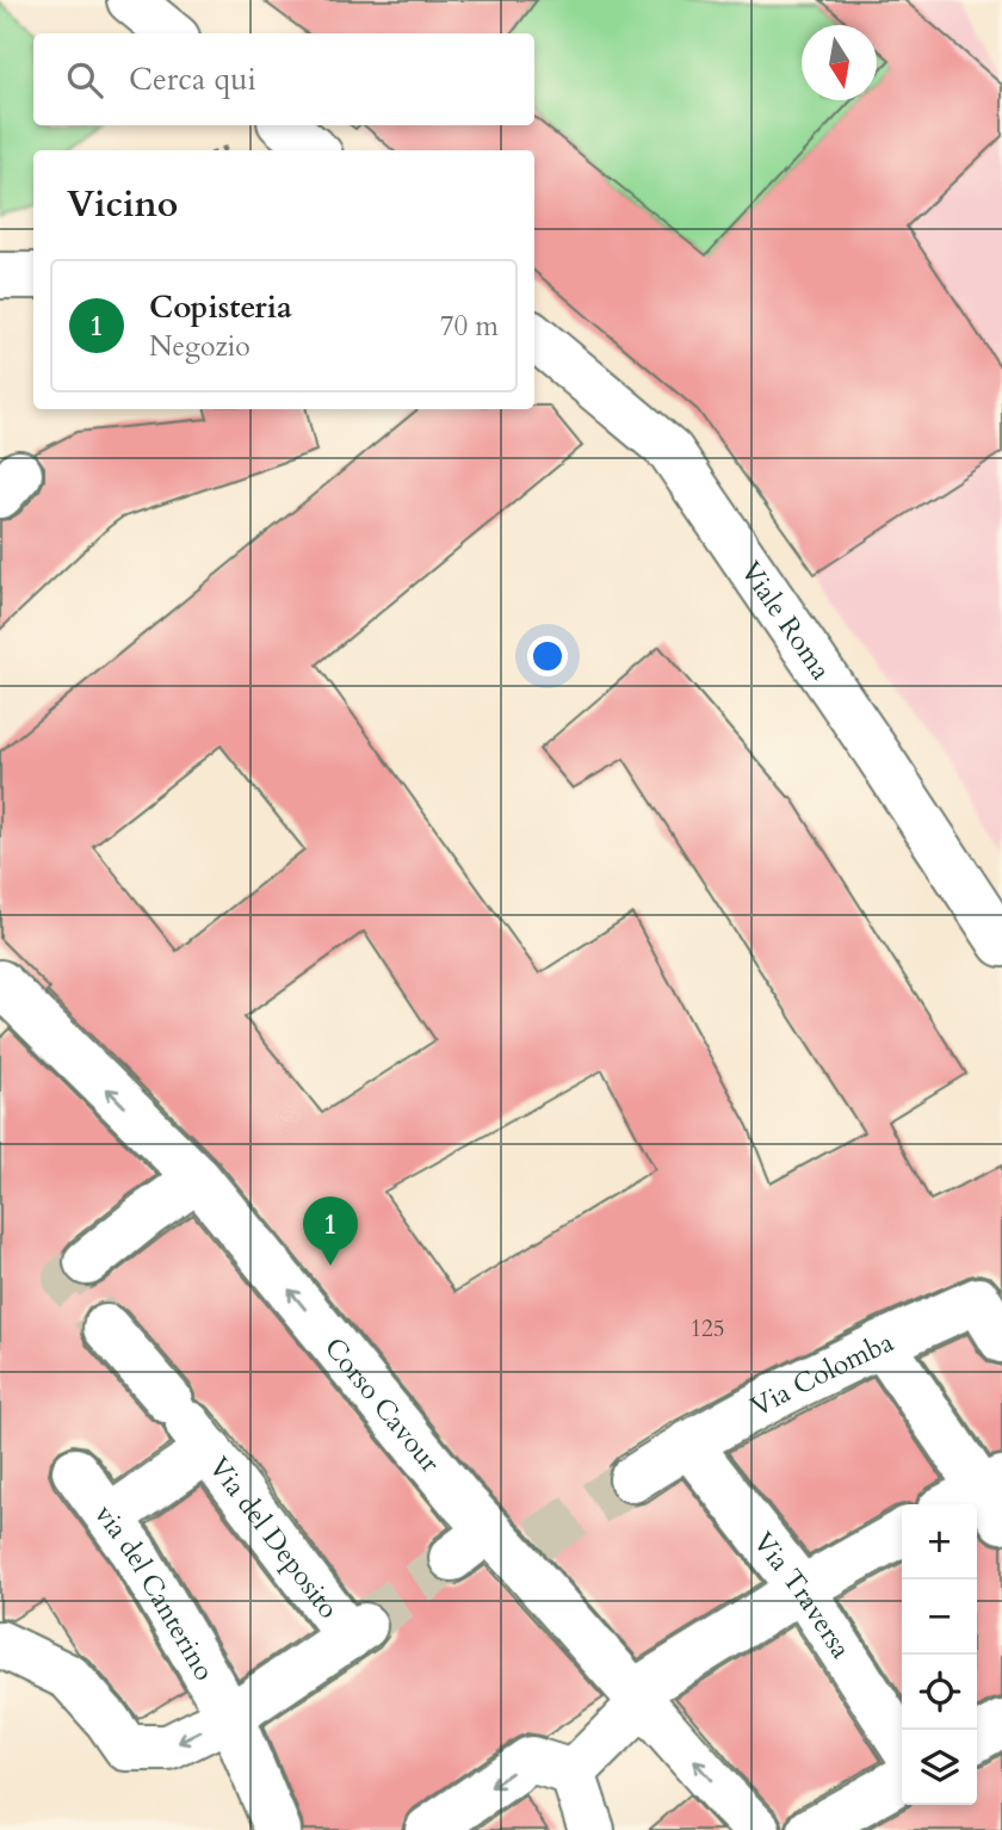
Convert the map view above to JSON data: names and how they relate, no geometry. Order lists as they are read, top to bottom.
{
  "streets": {
    "street": [
      "Viale Roma",
      "Via Colomba",
      "Corso Cavour",
      "Via del Deposito",
      "via del Canterino",
      "Via Traversa"
    ]
  },
  "crossings": [
    ["Via Colomba", "Via Traversa"],
    ["Via del Deposito", "via del Canterino"]
  ],
  "one_way": ["Corso Cavour"],
  "house_numbers": ["125"],
  "north": "bottom",
  "page": {
    "search": "Cerca qui",
    "heading": "Vicino",
    "list": [
      {
        "mark": "1",
        "name": "Copisteria",
        "note": "Negozio",
        "value": "70 m"
      }
    ],
    "pins": "1",
    "map_buttons": ["+", "−"]
  }
}
